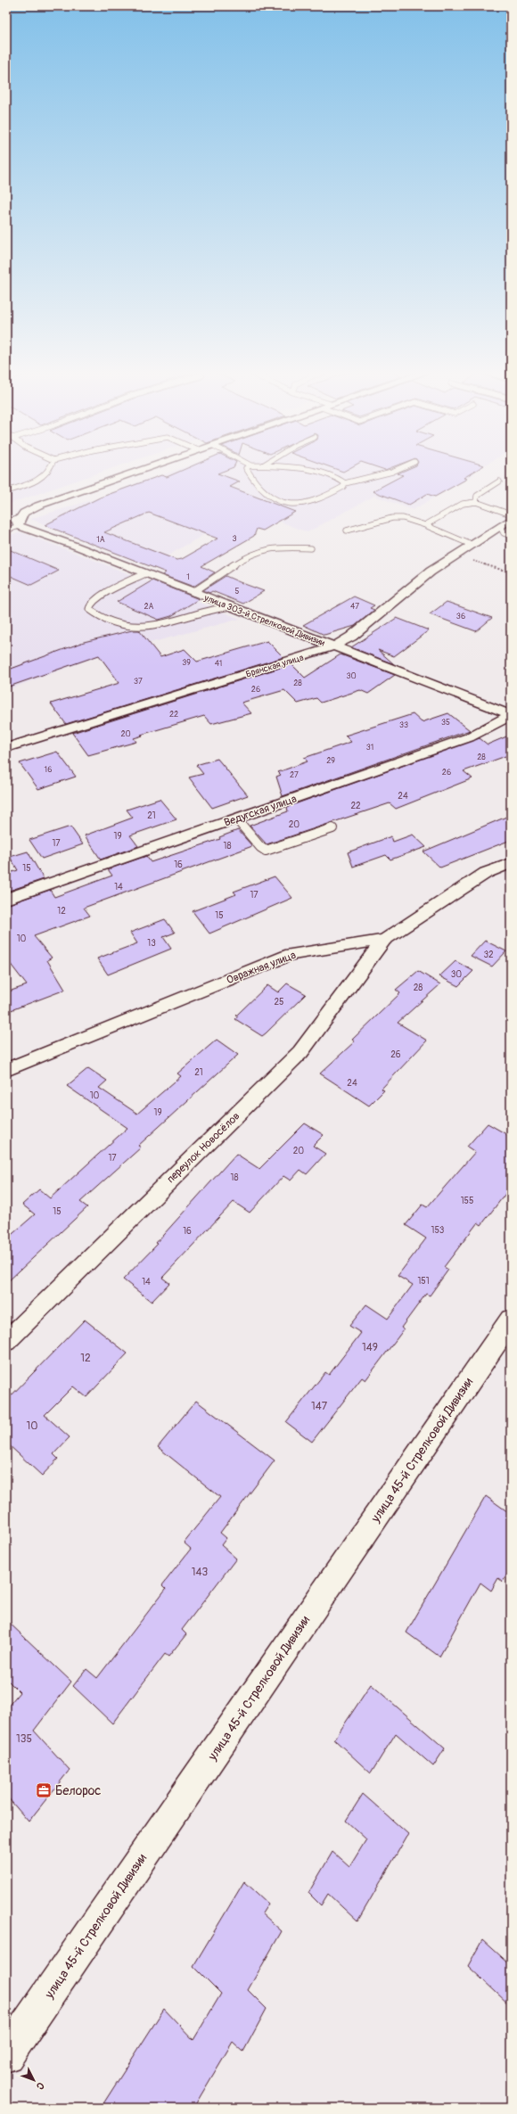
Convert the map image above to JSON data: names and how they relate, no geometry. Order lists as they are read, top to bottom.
{
  "streets": {
    "main road": ["улица 45-й Стрелковой Дивизии"],
    "street": [
      "улица 303-й Стрелковой Дивизии",
      "Брянская улица",
      "Ведугская улица",
      "Овражная улица",
      "переулок Новосёлов"
    ]
  },
  "crossings": [
    ["улица 303-й Стрелковой Дивизии", "Брянская улица"],
    ["улица 303-й Стрелковой Дивизии", "Ведугская улица"],
    ["Овражная улица", "переулок Новосёлов"]
  ],
  "places": {
    "office": ["Белорос"]
  },
  "house_numbers": [
    "3",
    "1А",
    "1",
    "5",
    "2А",
    "47",
    "36",
    "39",
    "41",
    "30",
    "37",
    "28",
    "26",
    "22",
    "35",
    "33",
    "20",
    "31",
    "28",
    "29",
    "16",
    "26",
    "27",
    "24",
    "22",
    "21",
    "20",
    "19",
    "17",
    "18",
    "16",
    "15",
    "14",
    "17",
    "12",
    "15",
    "10",
    "13",
    "32",
    "30",
    "28",
    "25",
    "26",
    "21",
    "24",
    "10",
    "19",
    "20",
    "17",
    "18",
    "155",
    "15",
    "153",
    "16",
    "151",
    "14",
    "149",
    "12",
    "147",
    "10",
    "143",
    "135"
  ],
  "north": "bottom right"
}
